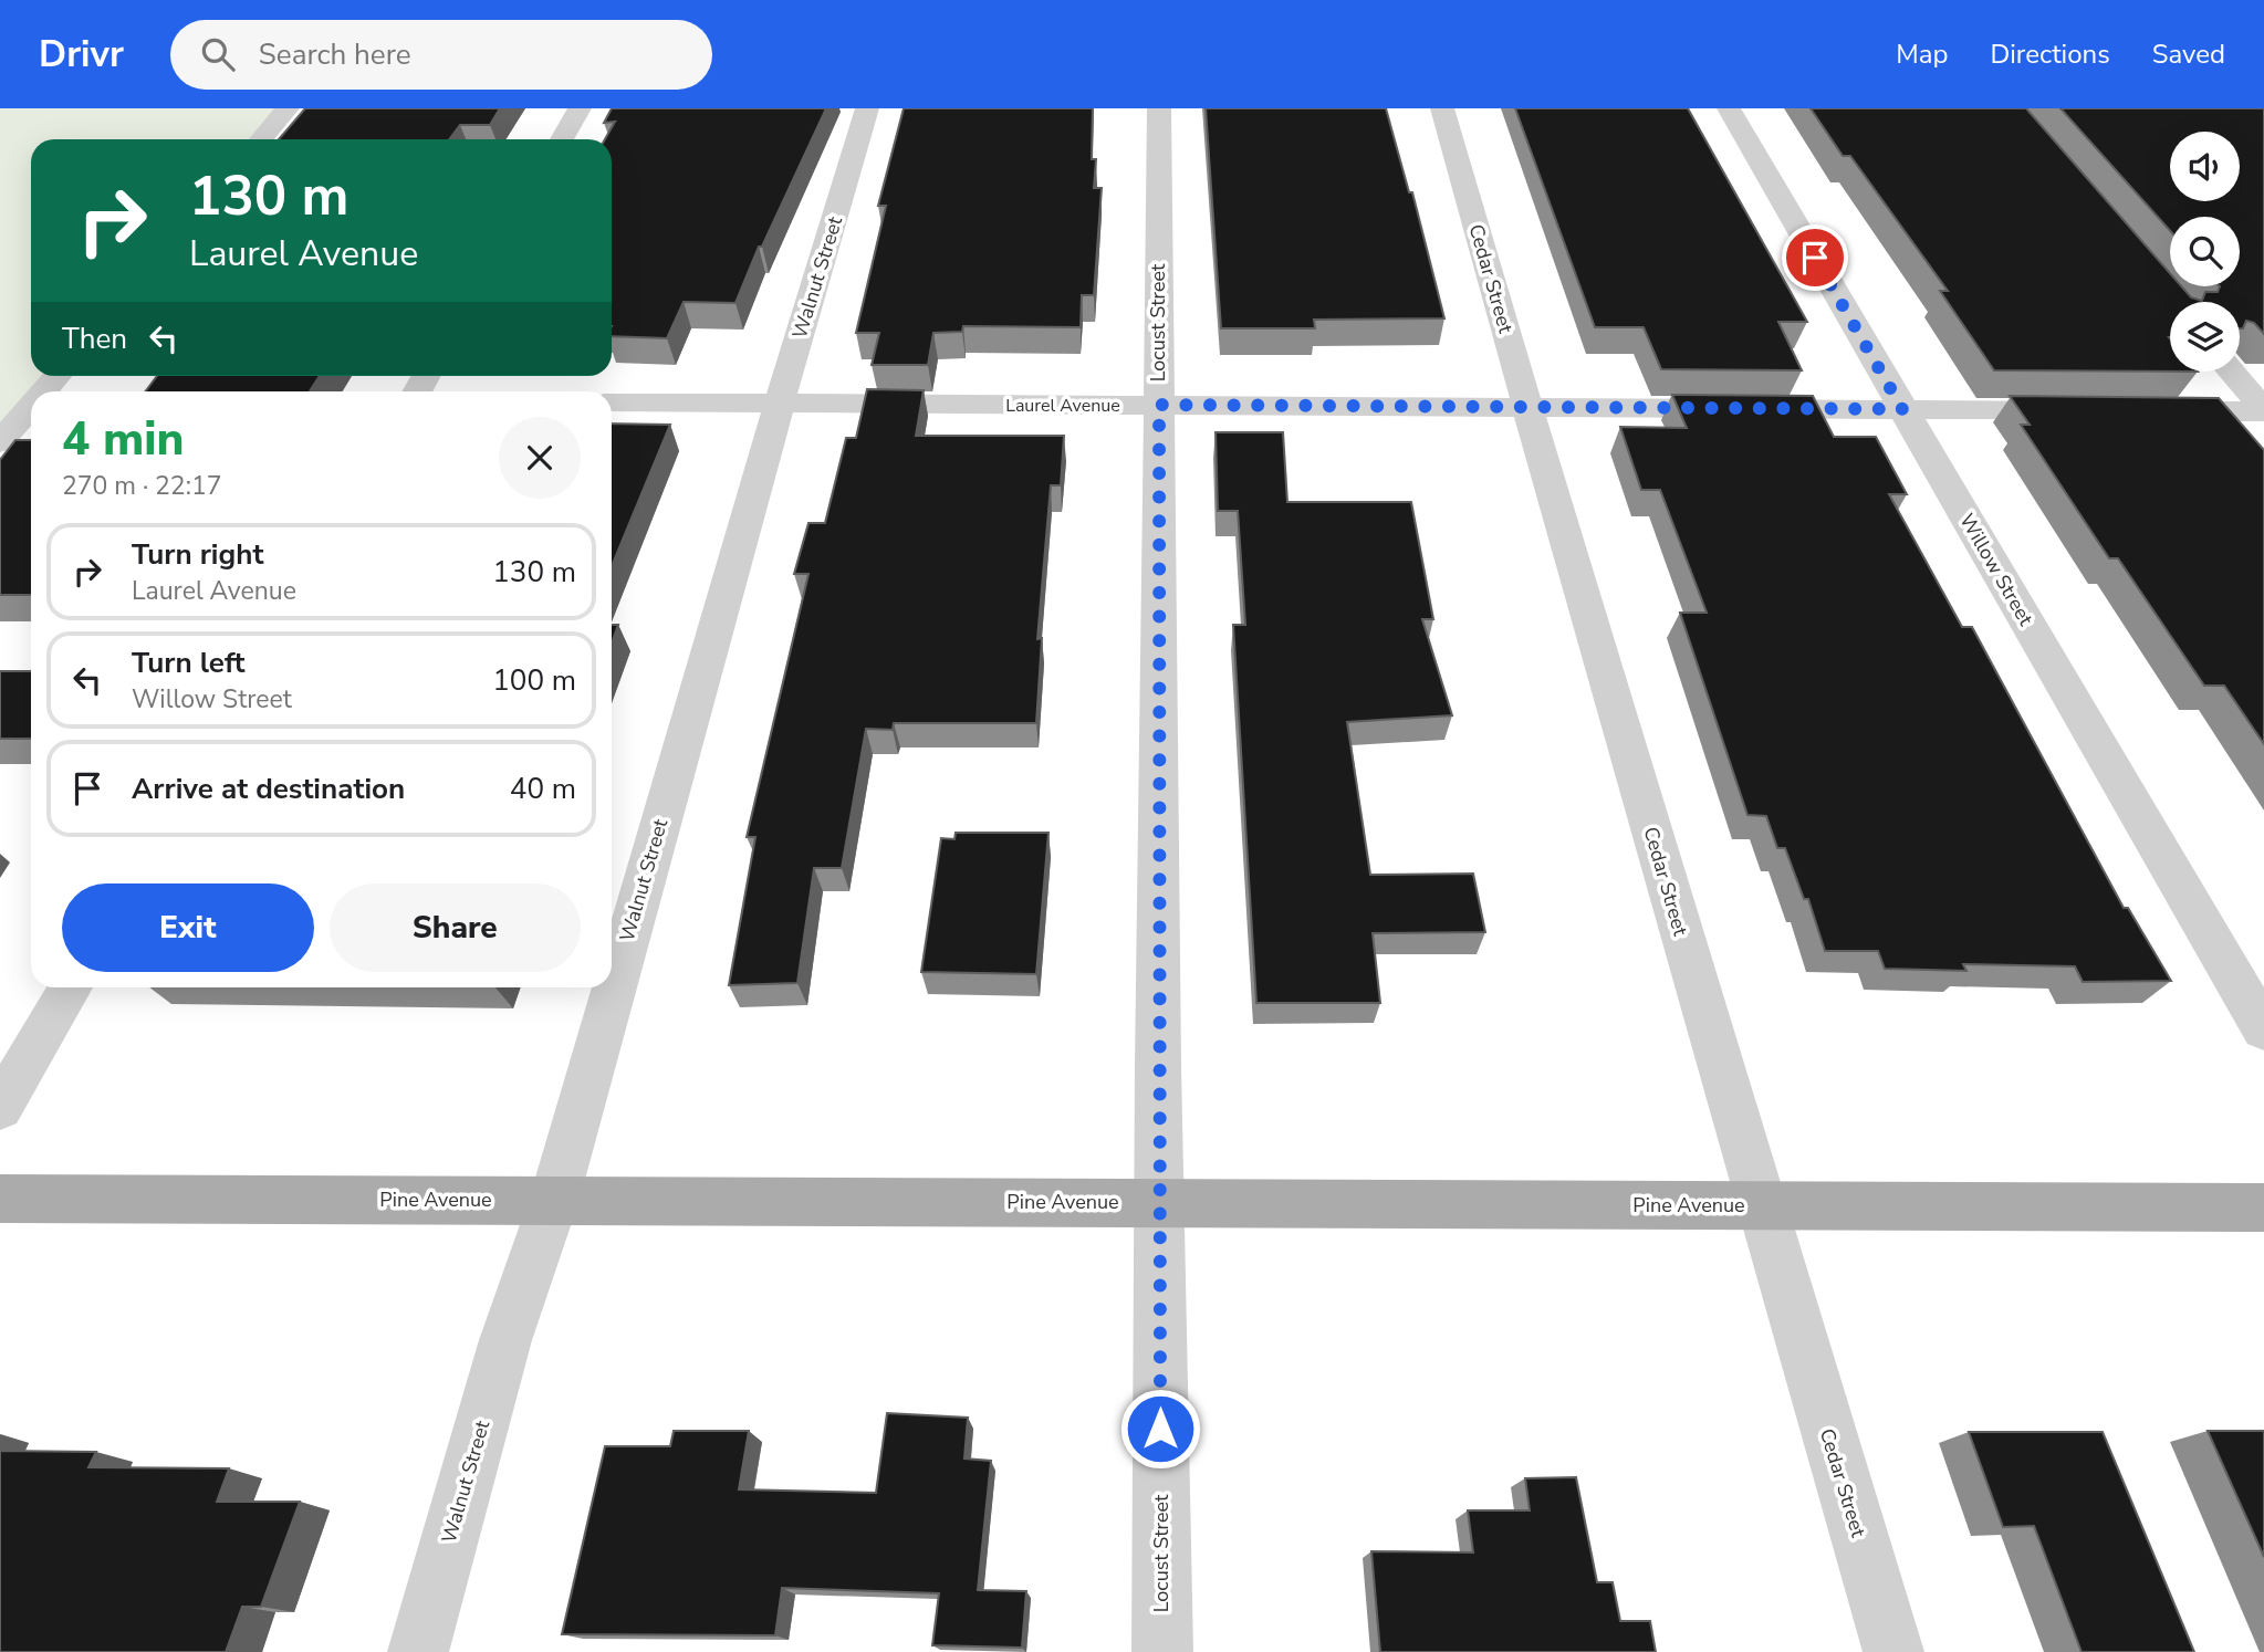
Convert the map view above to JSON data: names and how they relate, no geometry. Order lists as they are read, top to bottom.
{
  "streets": {
    "main road": ["Pine Avenue"],
    "street": [
      "Walnut Street",
      "Cedar Street",
      "Locust Street",
      "Laurel Avenue",
      "Willow Street"
    ]
  },
  "crossings": [
    ["Walnut Street", "Laurel Avenue"],
    ["Walnut Street", "Pine Avenue"],
    ["Cedar Street", "Laurel Avenue"],
    ["Cedar Street", "Pine Avenue"],
    ["Locust Street", "Laurel Avenue"],
    ["Locust Street", "Pine Avenue"],
    ["Laurel Avenue", "Willow Street"]
  ],
  "page": {
    "header": "Drivr",
    "search": "Search here",
    "nav": ["Map", "Directions", "Saved"],
    "turn": ["130 m", "Laurel Avenue"],
    "then": "Then",
    "heading": ["4 min", "270 m · 22:17"],
    "list": [
      {
        "name": "Turn right",
        "note": "Laurel Avenue",
        "value": "130 m"
      },
      {
        "name": "Turn left",
        "note": "Willow Street",
        "value": "100 m"
      },
      {
        "name": "Arrive at destination",
        "value": "40 m"
      }
    ],
    "buttons": ["Exit", "Share"]
  }
}
